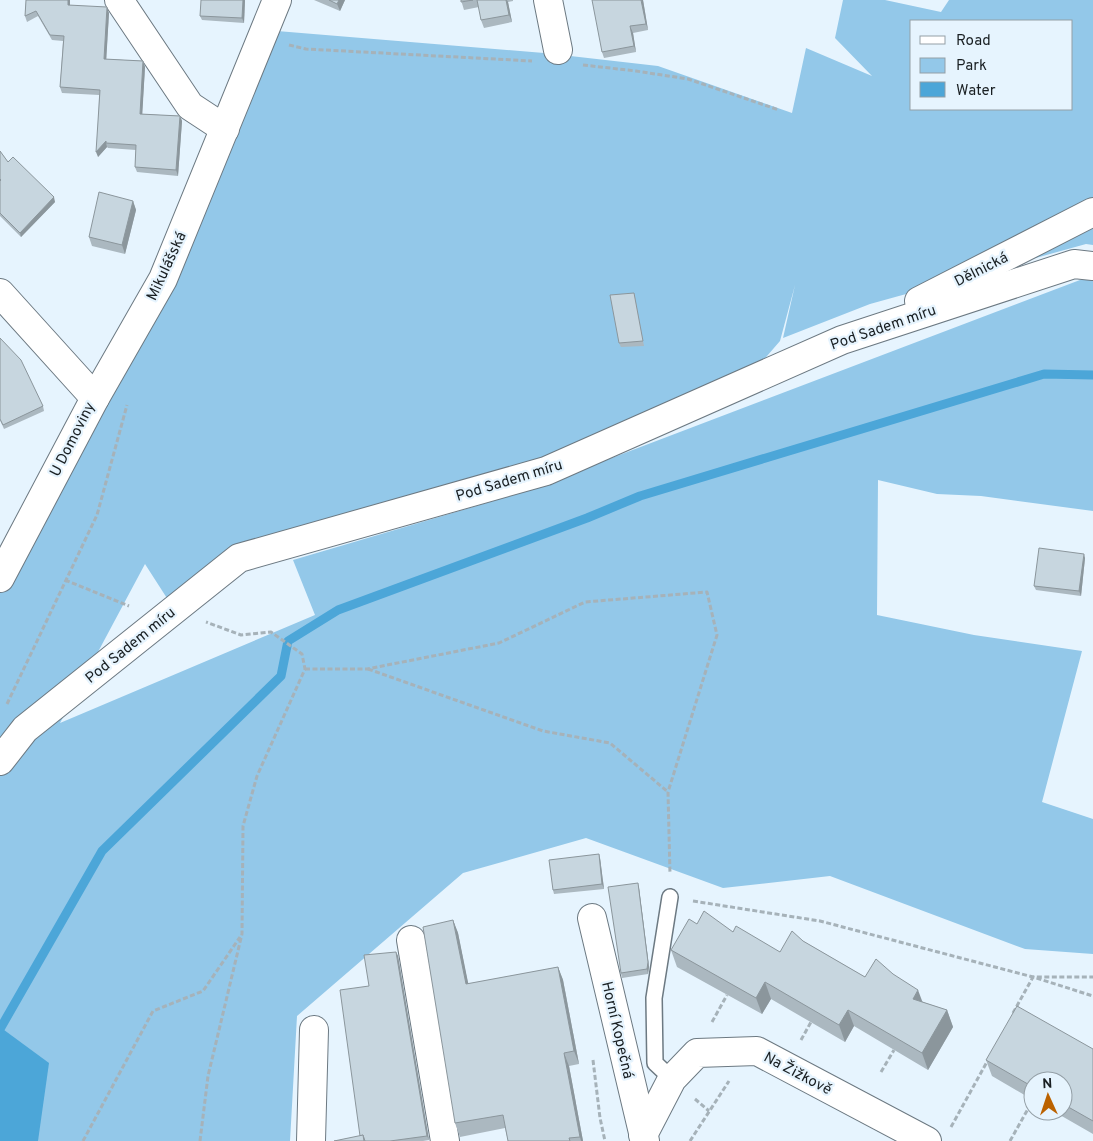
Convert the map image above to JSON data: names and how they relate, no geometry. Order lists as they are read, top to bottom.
{
  "streets": {
    "street": [
      "Mikulášská",
      "Dělnická",
      "Pod Sadem míru",
      "U Domoviny",
      "Horní Kopečná",
      "Na Žižkově"
    ]
  },
  "crossings": [
    ["Mikulášská", "U Domoviny"],
    ["Dělnická", "Pod Sadem míru"],
    ["Horní Kopečná", "Na Žižkově"]
  ],
  "legend": ["Road", "Park", "Water"],
  "north": "top"
}
